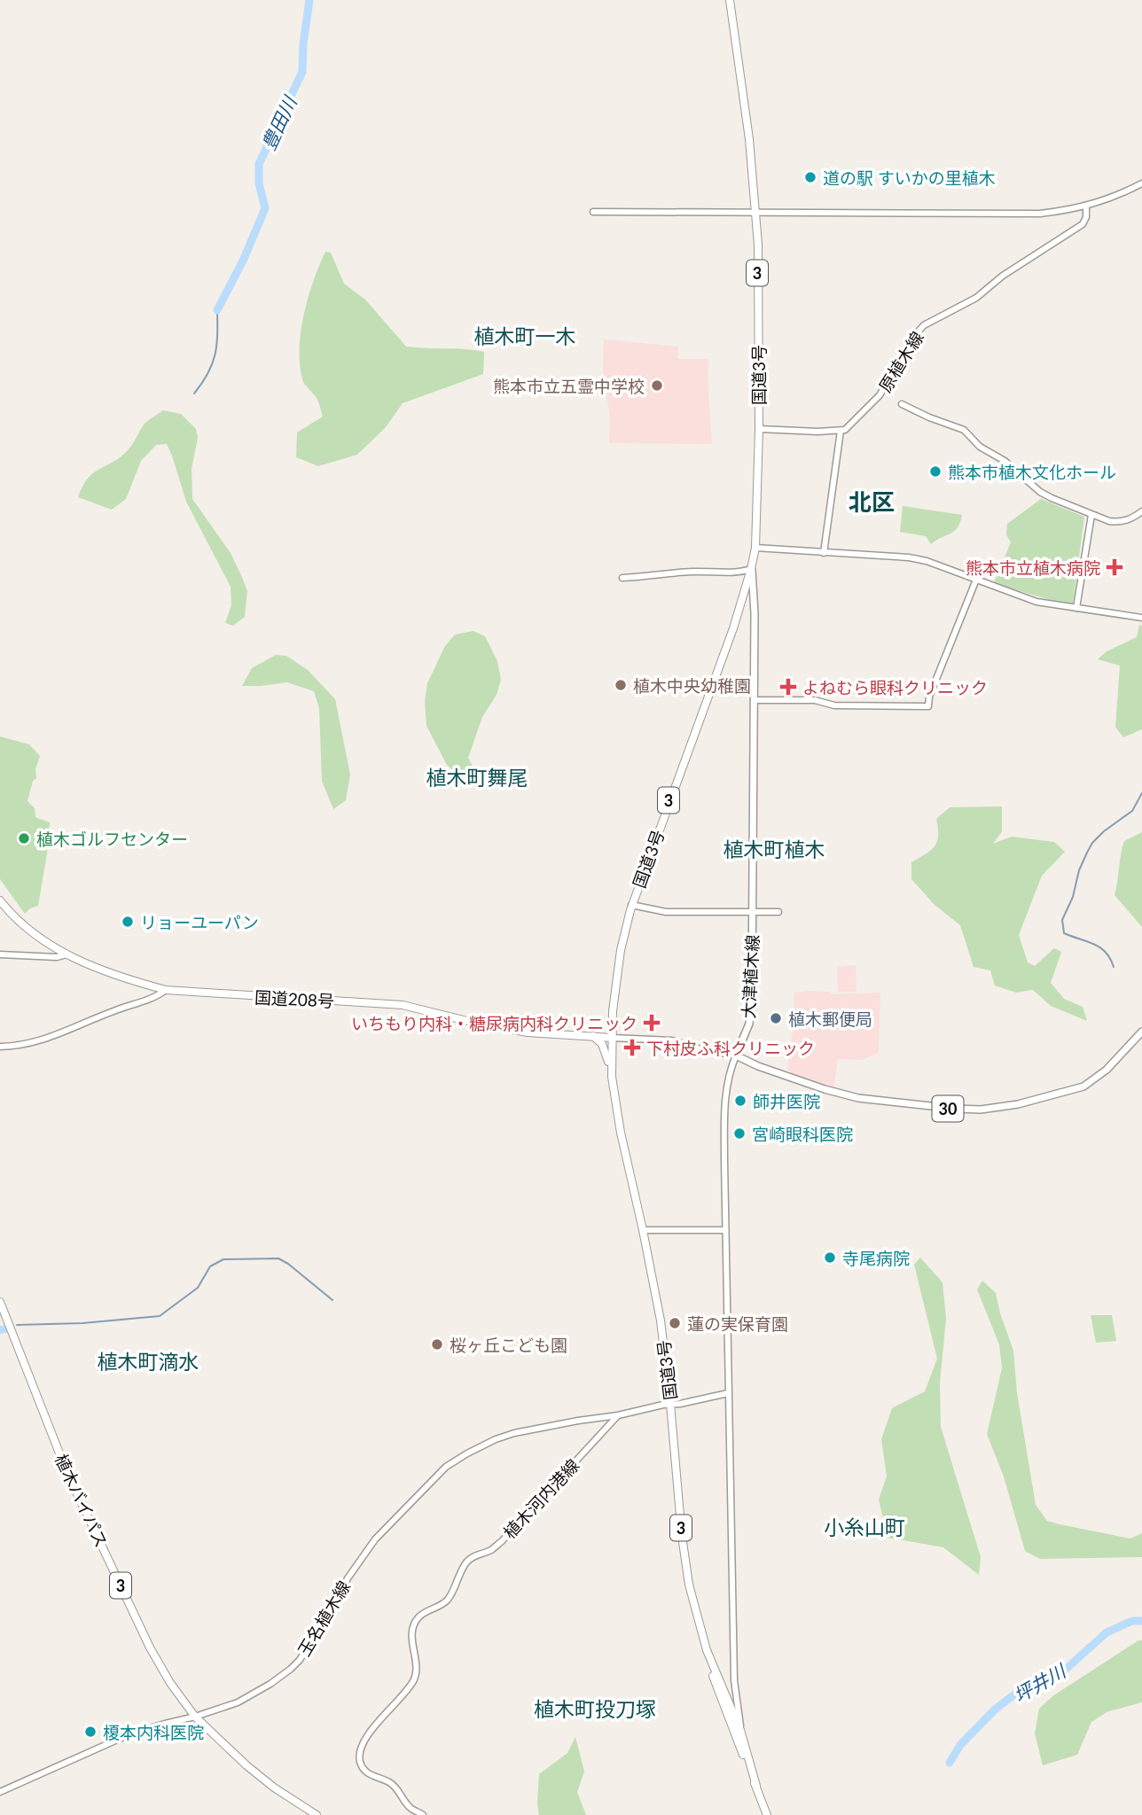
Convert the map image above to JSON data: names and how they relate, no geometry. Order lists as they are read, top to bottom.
{
  "streets": {
    "highway": [
      "3",
      "国道3号",
      "国道208号",
      "植木バイパス"
    ],
    "main road": ["大津植木線", "30"],
    "street": ["原植木線", "植木河内港線", "玉名植木線"]
  },
  "crossings": [
    ["国道3号", "大津植木線"],
    ["国道3号", "国道208号"],
    ["大津植木線", "30"],
    ["植木河内港線", "玉名植木線"],
    ["植木バイパス", "玉名植木線"]
  ],
  "districts": [
    "植木町一木",
    "北区",
    "植木町舞尾",
    "植木町植木",
    "植木町滴水",
    "小糸山町",
    "植木町投刀塚"
  ],
  "water": ["豊田川", "坪井川"],
  "places": {
    "other": [
      "道の駅 すいかの里植木",
      "熊本市立五霊中学校",
      "熊本市植木文化ホール",
      "植木中央幼稚園",
      "植木ゴルフセンター",
      "リョーユーパン",
      "植木郵便局",
      "師井医院",
      "宮崎眼科医院",
      "寺尾病院",
      "蓮の実保育園",
      "桜ヶ丘こども園",
      "榎本内科医院"
    ],
    "health": [
      "熊本市立植木病院",
      "よねむら眼科クリニック",
      "いちもり内科・糖尿病内科クリニック",
      "下村皮ふ科クリニック"
    ]
  }
}
